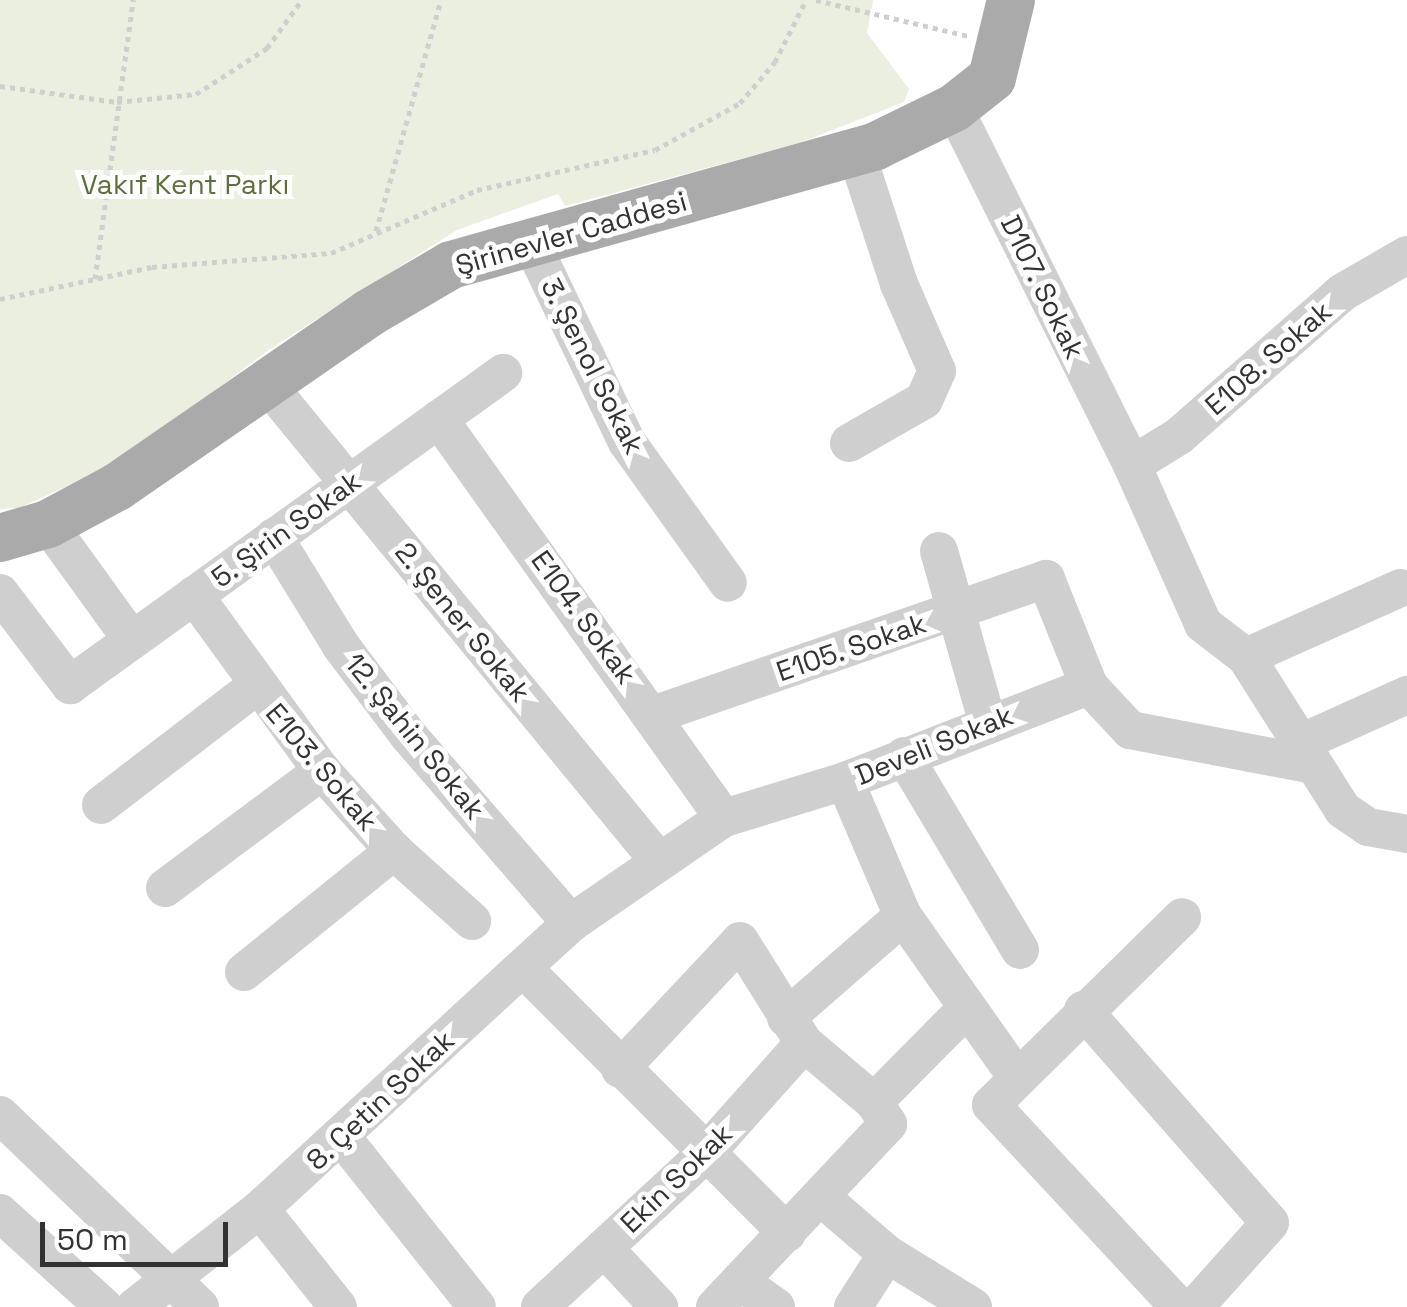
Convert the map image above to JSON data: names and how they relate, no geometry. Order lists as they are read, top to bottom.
{
  "streets": {
    "main road": ["Şirinevler Caddesi"],
    "street": [
      "D107. Sokak",
      "E108. Sokak",
      "3. Şenol Sokak",
      "5. Şirin Sokak",
      "E104. Sokak",
      "2. Şener Sokak",
      "E105. Sokak",
      "12. Şahin Sokak",
      "Develi Sokak",
      "E103. Sokak",
      "8. Çetin Sokak",
      "Ekin Sokak"
    ]
  },
  "crossings": [
    ["Şirinevler Caddesi", "D107. Sokak"],
    ["Şirinevler Caddesi", "3. Şenol Sokak"],
    ["Şirinevler Caddesi", "2. Şener Sokak"],
    ["D107. Sokak", "E108. Sokak"],
    ["5. Şirin Sokak", "E104. Sokak"],
    ["5. Şirin Sokak", "2. Şener Sokak"],
    ["5. Şirin Sokak", "12. Şahin Sokak"],
    ["5. Şirin Sokak", "E103. Sokak"],
    ["E104. Sokak", "E105. Sokak"],
    ["E104. Sokak", "Develi Sokak"],
    ["2. Şener Sokak", "Develi Sokak"],
    ["E105. Sokak", "Develi Sokak"],
    ["12. Şahin Sokak", "Develi Sokak"],
    ["12. Şahin Sokak", "8. Çetin Sokak"],
    ["Develi Sokak", "8. Çetin Sokak"]
  ],
  "parks": ["Vakıf Kent Parkı"],
  "scale_bar": "50 m"
}
